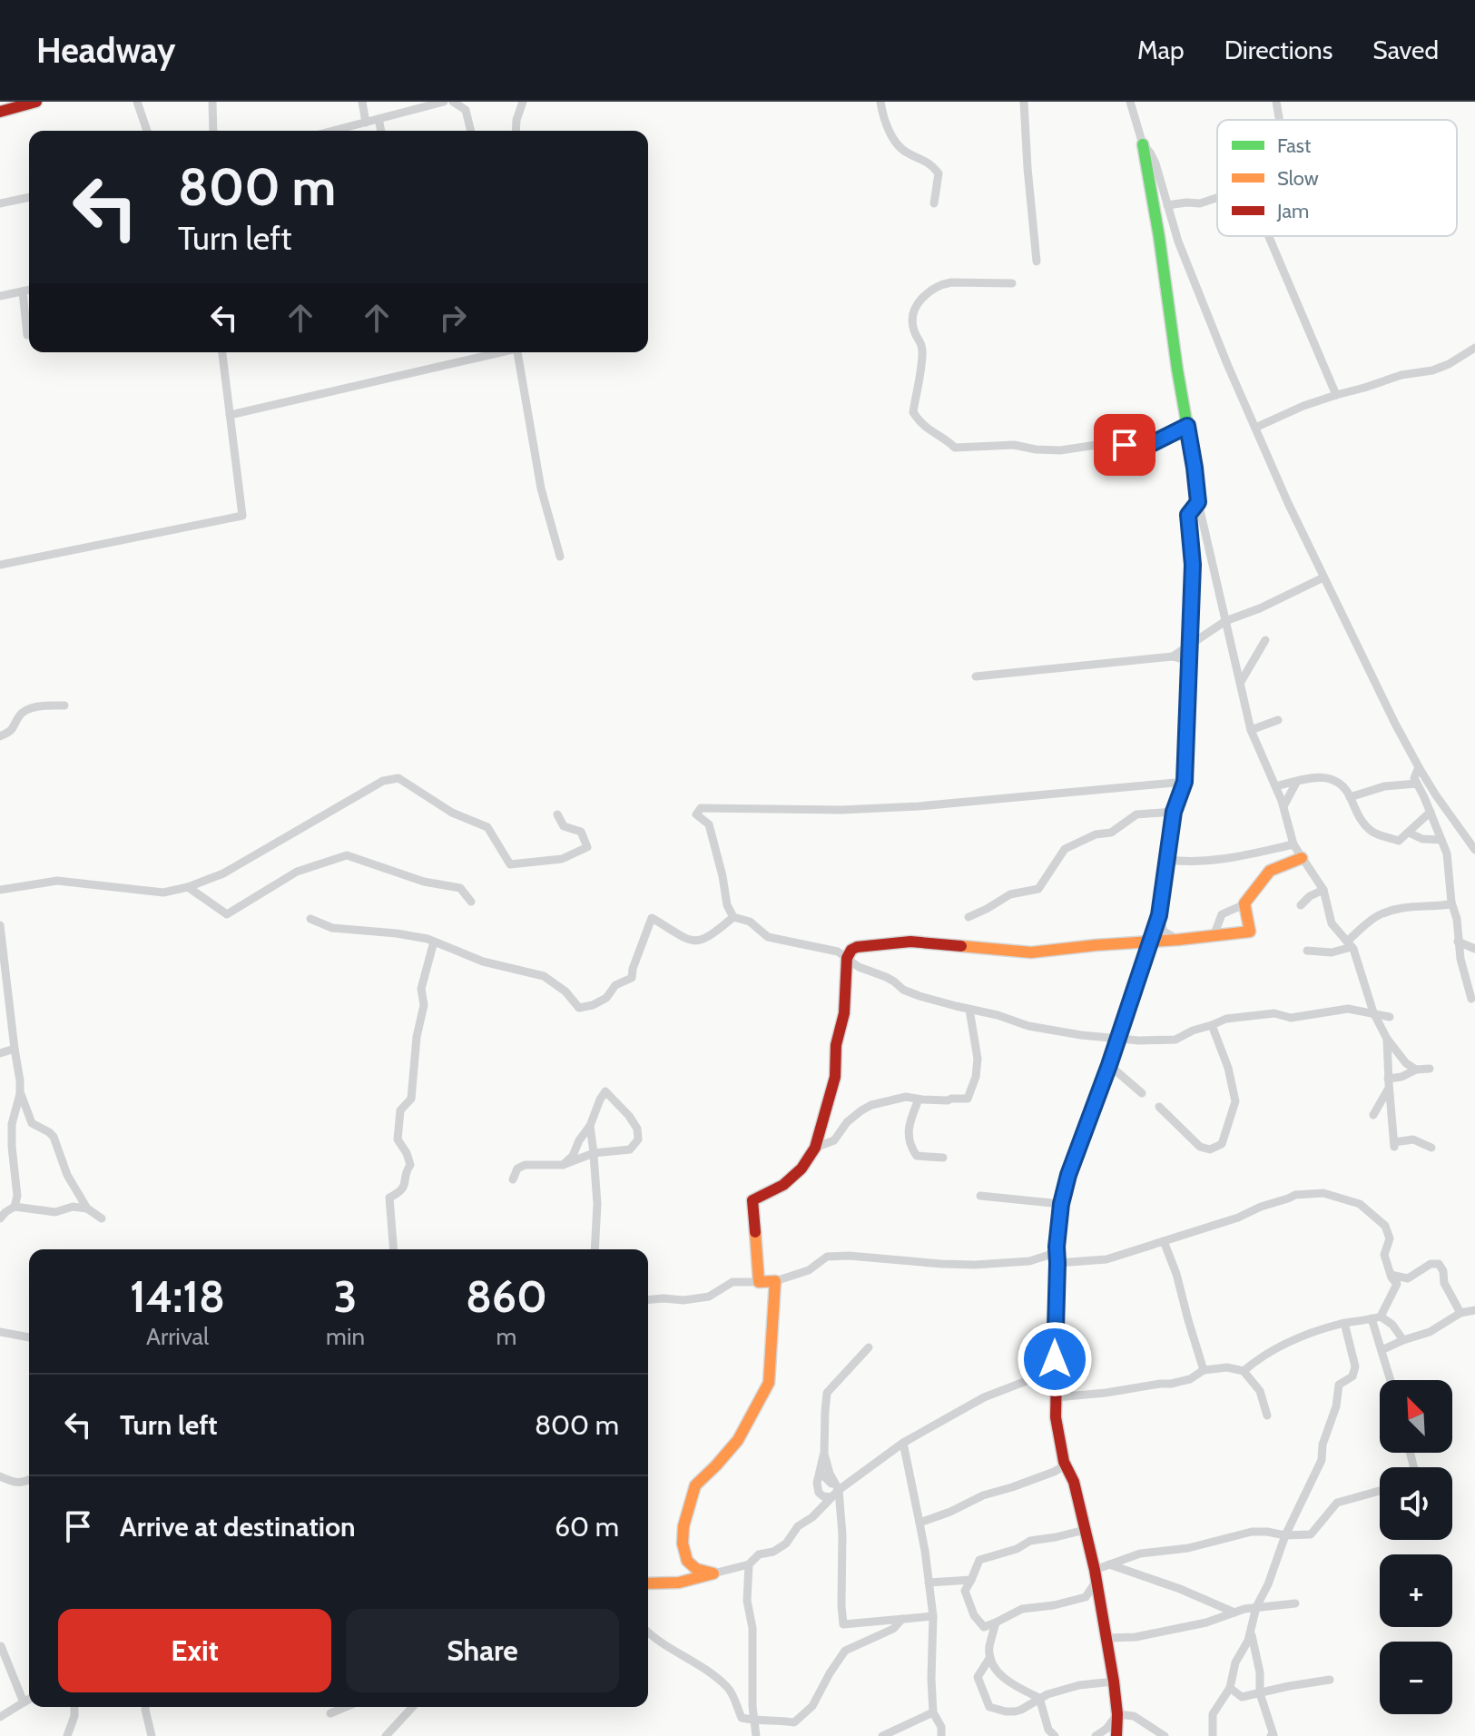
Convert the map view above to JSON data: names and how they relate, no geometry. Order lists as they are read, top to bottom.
{
  "legend": ["Fast", "Slow", "Jam"],
  "north": "top left",
  "page": {
    "header": "Headway",
    "nav": ["Map", "Directions", "Saved"],
    "turn": ["800 m", "Turn left"],
    "eta": [
      "14:18",
      "Arrival",
      "3",
      "min",
      "860",
      "m"
    ],
    "list": [
      {
        "name": "Turn left",
        "value": "800 m"
      },
      {
        "name": "Arrive at destination",
        "value": "60 m"
      }
    ],
    "map_buttons": ["+", "−"],
    "buttons": ["Exit", "Share"]
  }
}
